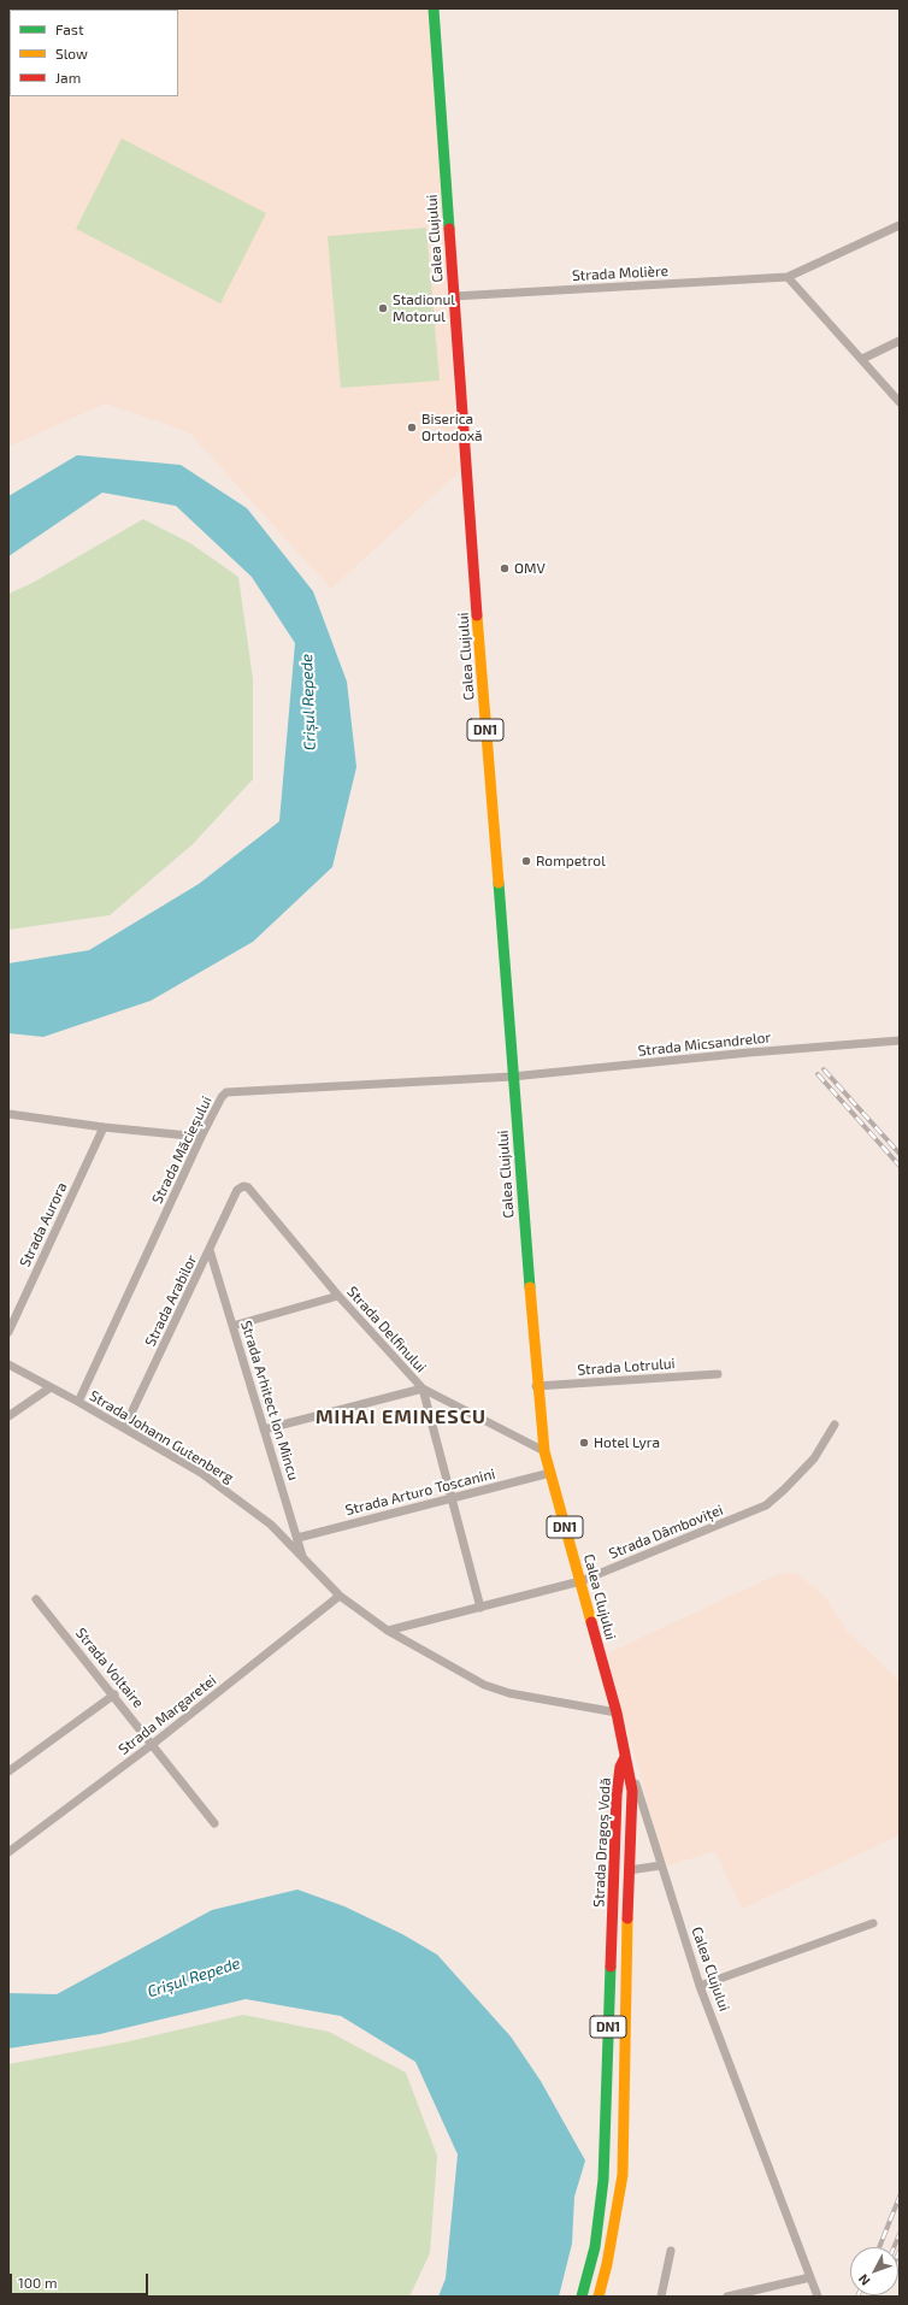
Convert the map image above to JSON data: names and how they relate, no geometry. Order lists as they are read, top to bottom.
{
  "streets": {
    "main road": ["Calea Clujului", "DN1", "Strada Dragoș Vodă"],
    "street": [
      "Strada Molière",
      "Strada Micsandrelor",
      "Strada Măcieșului",
      "Strada Aurora",
      "Strada Arabilor",
      "Strada Delfinului",
      "Strada Lotrului",
      "Strada Arhitect Ion Mincu",
      "Strada Johann Gutenberg",
      "Strada Arturo Toscanini",
      "Strada Dâmboviței",
      "Strada Voltaire",
      "Strada Margaretei"
    ]
  },
  "crossings": [
    ["Calea Clujului", "Strada Molière"],
    ["Calea Clujului", "Strada Micsandrelor"],
    ["Calea Clujului", "Strada Măcieșului"],
    ["Calea Clujului", "Strada Delfinului"],
    ["Calea Clujului", "Strada Lotrului"],
    ["Calea Clujului", "Strada Johann Gutenberg"],
    ["Calea Clujului", "Strada Arturo Toscanini"],
    ["Calea Clujului", "Strada Dâmboviței"],
    ["Calea Clujului", "Strada Dragoș Vodă"],
    ["Strada Micsandrelor", "Strada Măcieșului"],
    ["Strada Măcieșului", "Strada Johann Gutenberg"],
    ["Strada Arabilor", "Strada Delfinului"],
    ["Strada Arabilor", "Strada Arhitect Ion Mincu"],
    ["Strada Arabilor", "Strada Johann Gutenberg"],
    ["Strada Arhitect Ion Mincu", "Strada Johann Gutenberg"],
    ["Strada Arhitect Ion Mincu", "Strada Arturo Toscanini"],
    ["Strada Johann Gutenberg", "Strada Dâmboviței"],
    ["Strada Johann Gutenberg", "Strada Margaretei"],
    ["Strada Voltaire", "Strada Margaretei"]
  ],
  "districts": ["MIHAI EMINESCU"],
  "water": ["Crișul Repede"],
  "places": [
    "Stadionul Motorul",
    "Biserica Ortodoxă",
    "OMV",
    "Rompetrol",
    "Hotel Lyra"
  ],
  "legend": ["Fast", "Slow", "Jam"],
  "scale_bar": "100 m",
  "north": "bottom left"
}
